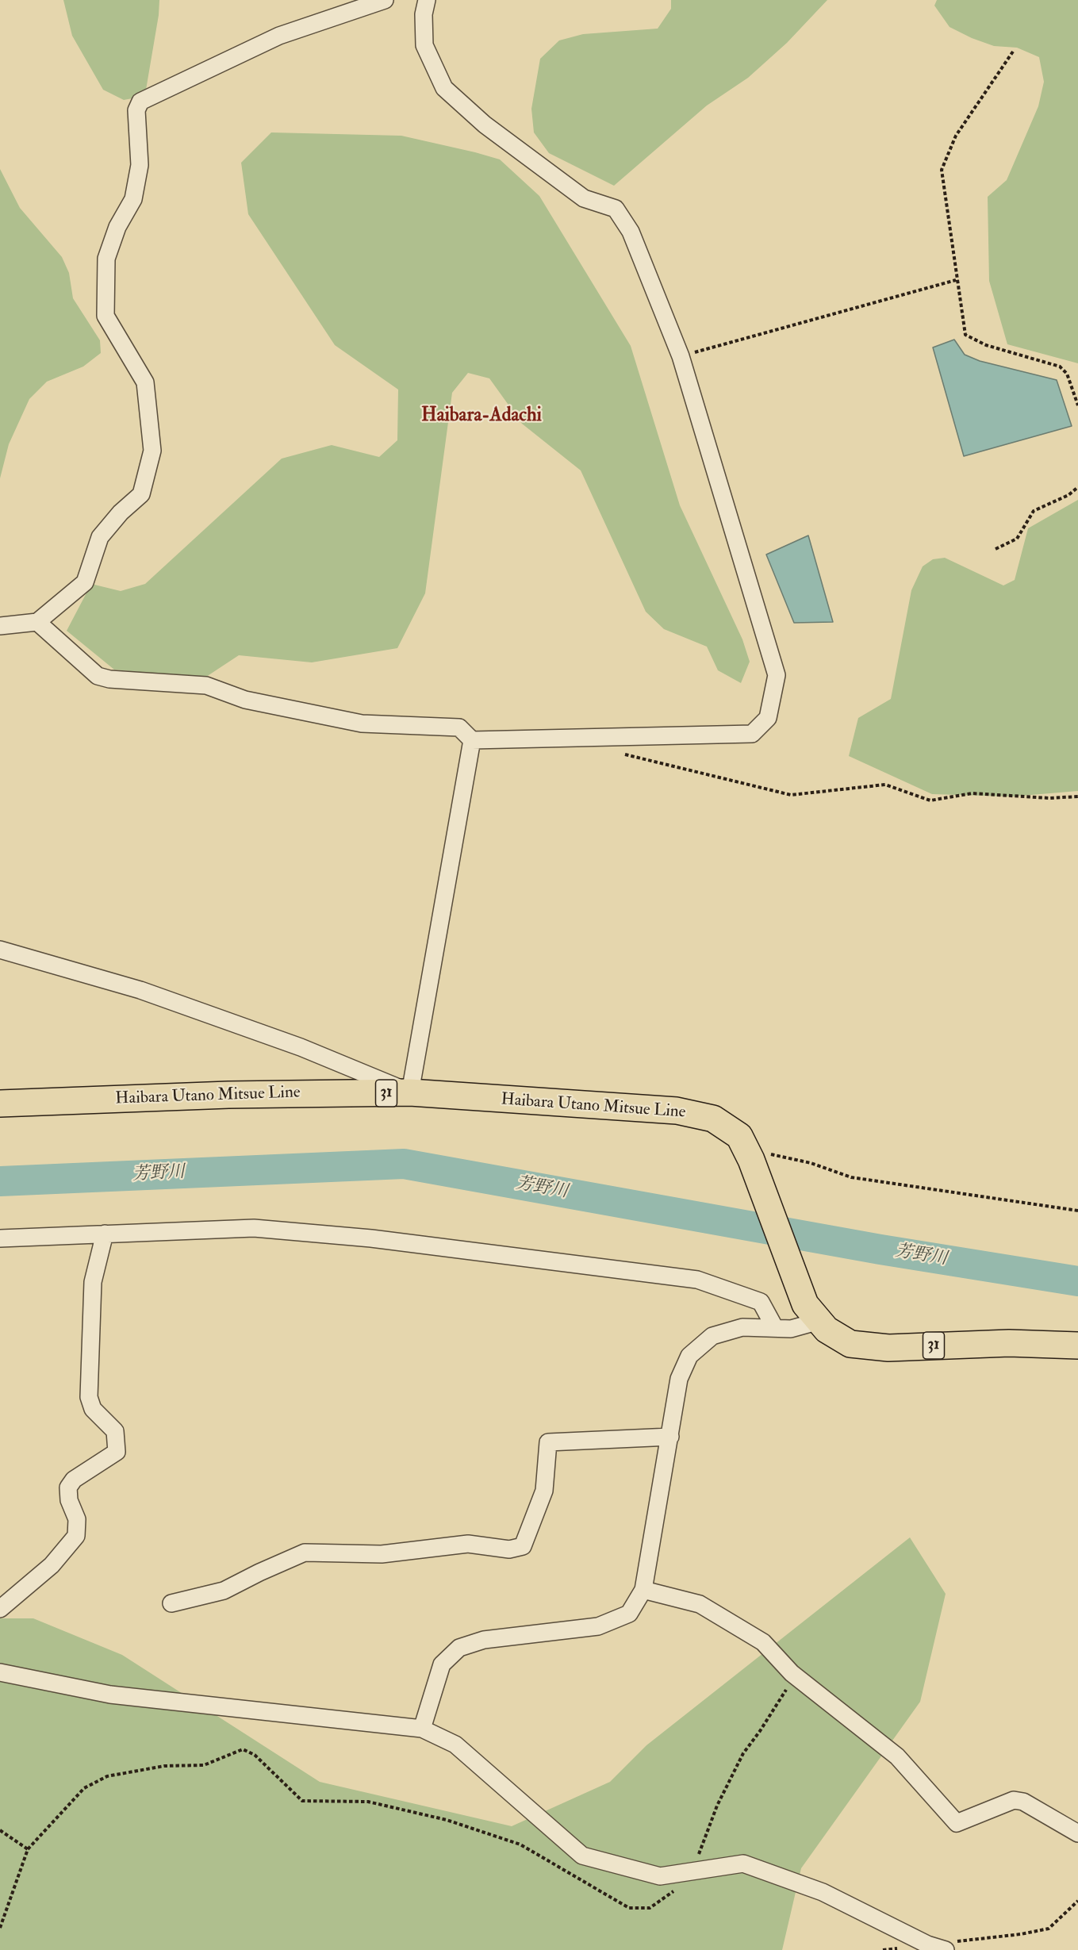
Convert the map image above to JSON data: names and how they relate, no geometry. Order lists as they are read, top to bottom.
{
  "streets": {
    "main road": ["31", "Haibara Utano Mitsue Line"]
  },
  "districts": ["Haibara-Adachi"],
  "water": ["芳野川"]
}
